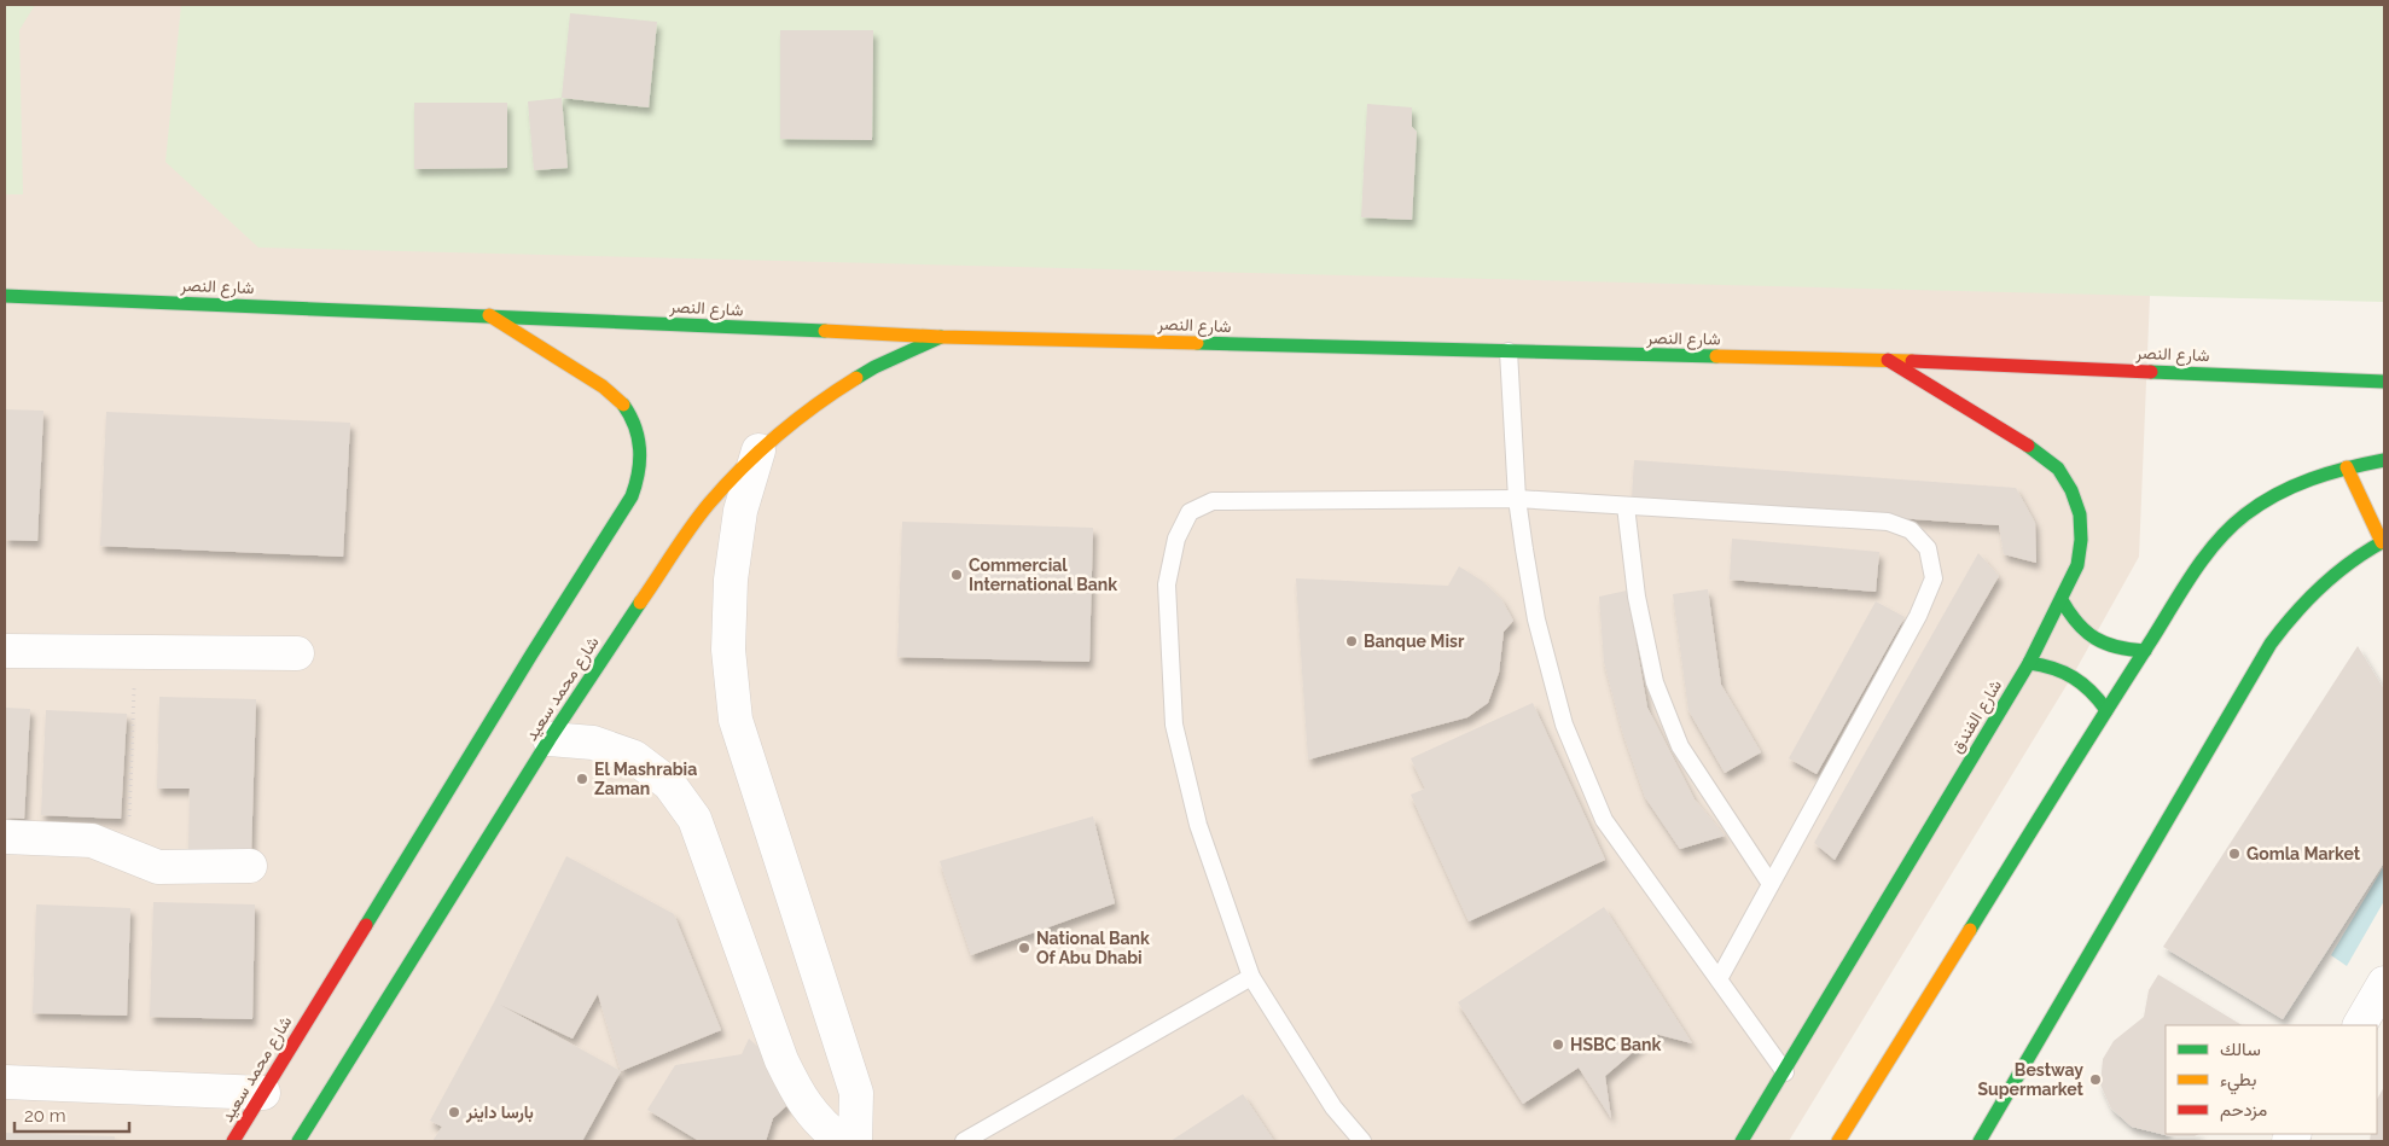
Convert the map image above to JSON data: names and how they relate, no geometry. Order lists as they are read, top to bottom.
{
  "streets": {
    "street": ["شارع النصر", "شارع محمد سعيد", "شارع الفندق"]
  },
  "crossings": [
    ["شارع النصر", "شارع محمد سعيد"],
    ["شارع النصر", "شارع الفندق"]
  ],
  "places": [
    "Commercial International Bank",
    "Banque Misr",
    "El Mashrabia Zaman",
    "Gomla Market",
    "National Bank Of Abu Dhabi",
    "HSBC Bank",
    "Bestway Supermarket",
    "بارسا داينر"
  ],
  "legend": ["سالك", "بطيء", "مزدحم"],
  "scale_bar": "20 m"
}
